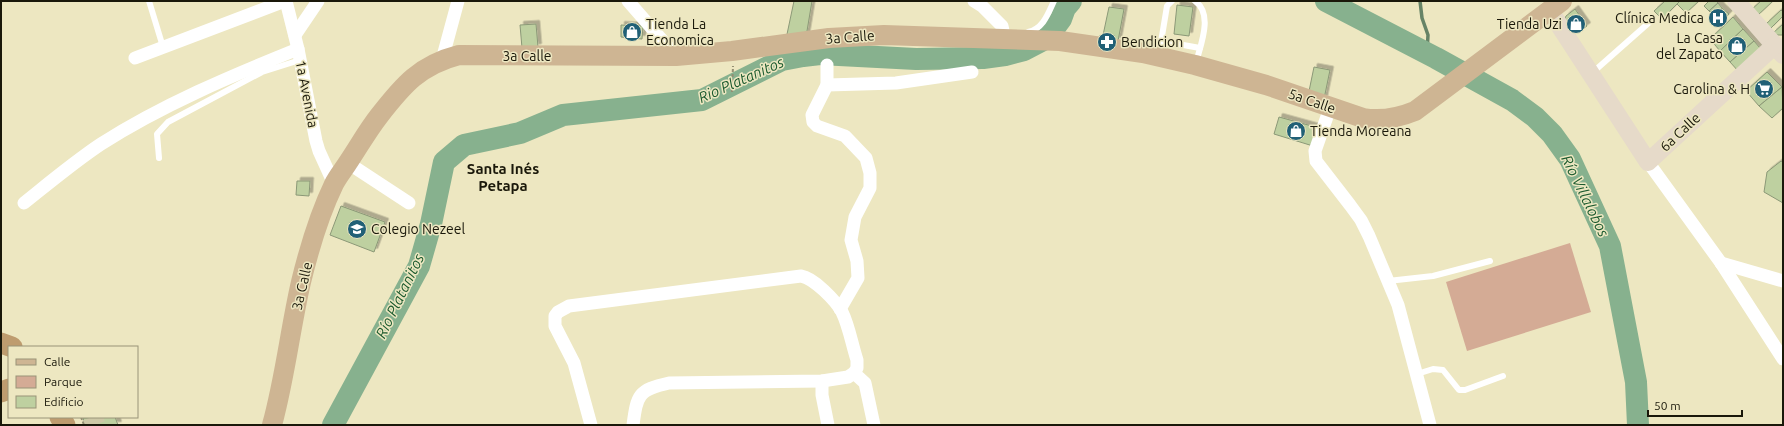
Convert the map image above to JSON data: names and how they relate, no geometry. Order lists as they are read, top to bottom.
{
  "streets": {
    "main road": ["3a Calle", "5a Calle", "6a Calle"],
    "street": ["1a Avenida"]
  },
  "crossings": [
    ["3a Calle", "1a Avenida"],
    ["3a Calle", "5a Calle"]
  ],
  "districts": ["Santa Inés Petapa"],
  "water": ["Rio Platanitos", "Río Villalobos", "Río Platanitos"],
  "places": {
    "hospital": ["Clínica Medica"],
    "shop": [
      "Tienda Uzi",
      "Tienda La Economica",
      "La Casa del Zapato",
      "Tienda Moreana"
    ],
    "pharmacy": ["Bendicion"],
    "supermarket": ["Carolina & H"],
    "school or university": ["Colegio Nezeel"]
  },
  "legend": ["Calle", "Parque", "Edificio"],
  "scale_bar": "50 m"
}
